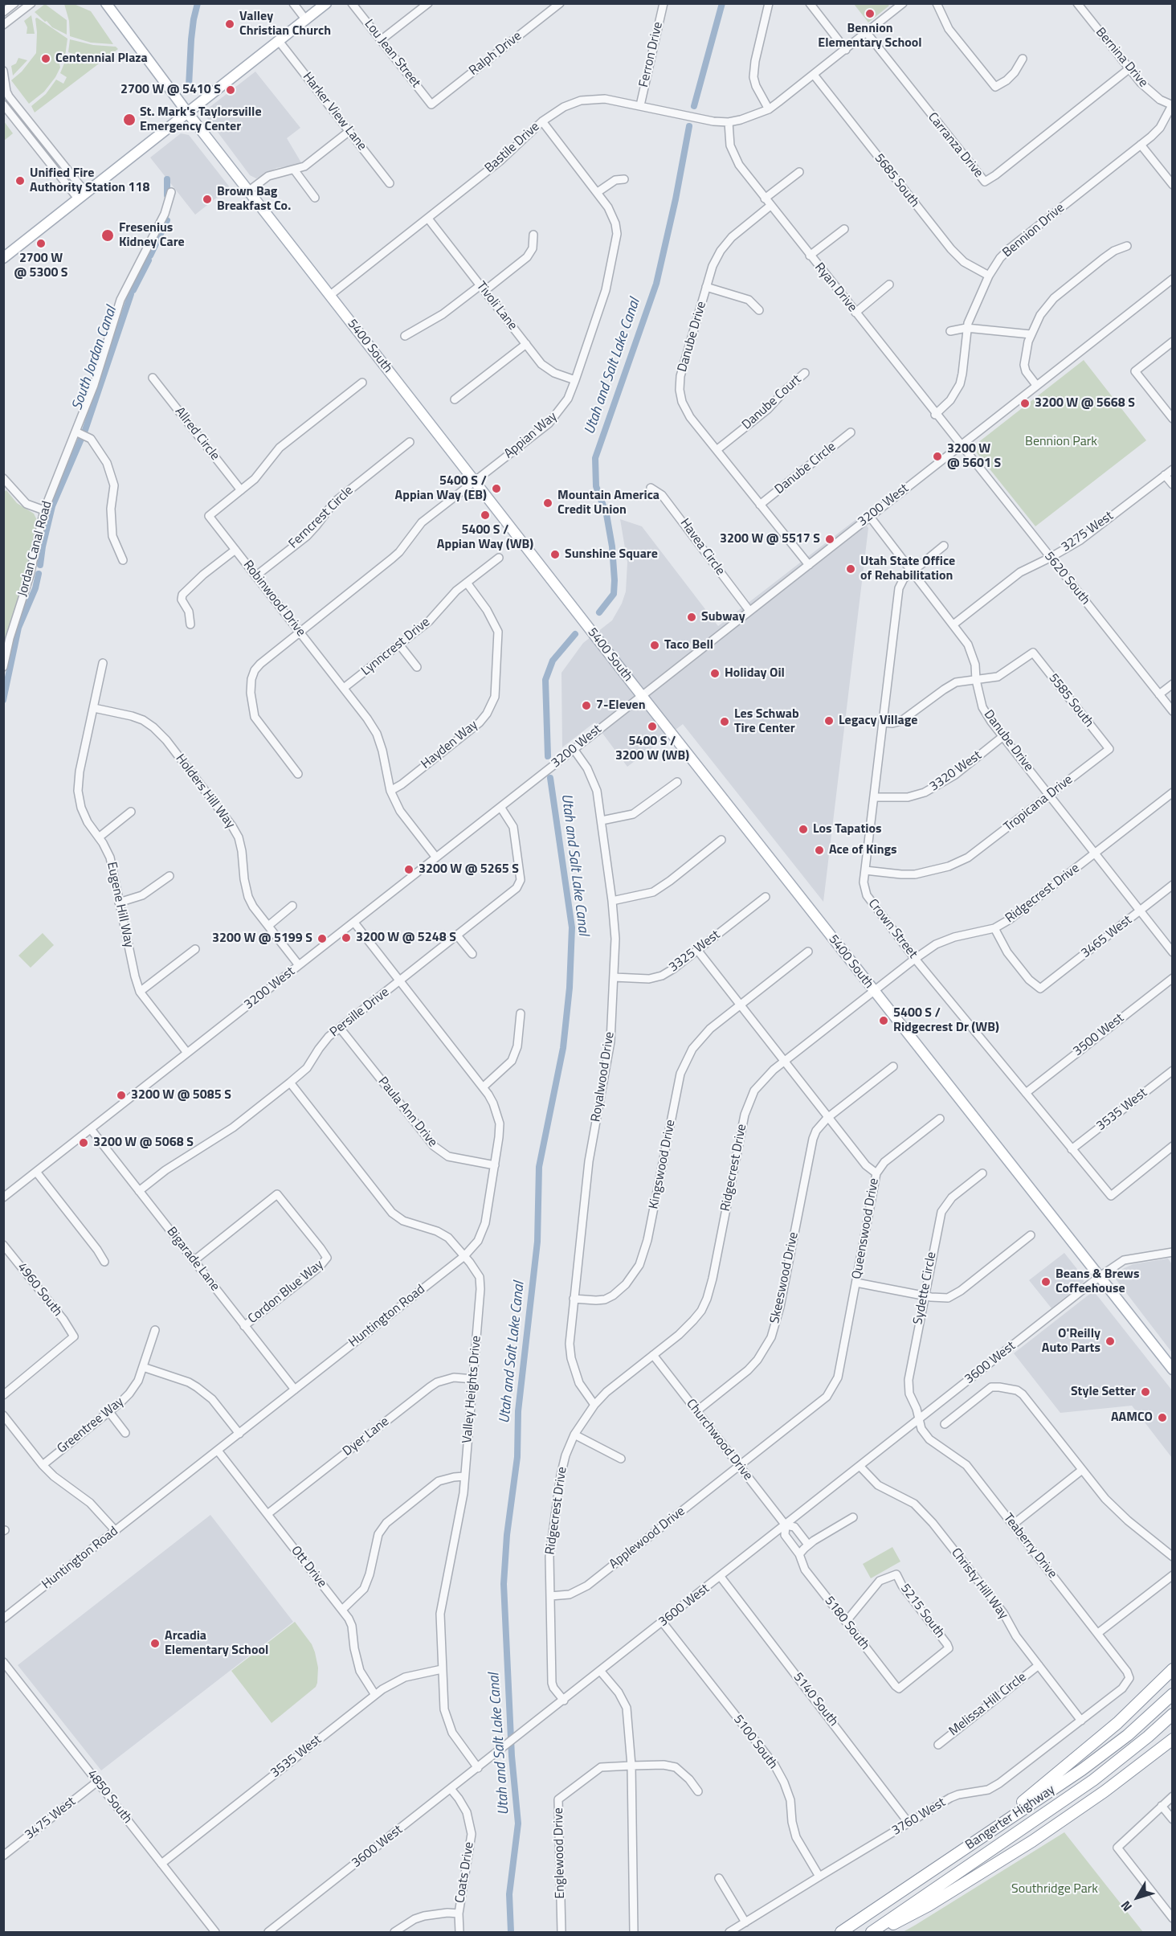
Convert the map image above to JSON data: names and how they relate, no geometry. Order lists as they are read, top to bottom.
{
  "streets": {
    "highway": ["Bangerter Highway"],
    "main road": ["5400 South"],
    "street": [
      "Lou Jean Street",
      "Ralph Drive",
      "Ferron Drive",
      "Bernina Drive",
      "Harker View Lane",
      "Carranza Drive",
      "Bastile Drive",
      "5685 South",
      "Bennion Drive",
      "Ryan Drive",
      "Tivoli Lane",
      "Danube Drive",
      "Danube Court",
      "Allred Circle",
      "Appian Way",
      "Danube Circle",
      "3200 West",
      "Ferncrest Circle",
      "3275 West",
      "Havea Circle",
      "Jordan Canal Road",
      "5620 South",
      "Robinwood Drive",
      "Lynncrest Drive",
      "5585 South",
      "Hayden Way",
      "3320 West",
      "Holders Hill Way",
      "Tropicana Drive",
      "Ridgecrest Drive",
      "Eugene Hill Way",
      "Crown Street",
      "3465 West",
      "3325 West",
      "Persille Drive",
      "3500 West",
      "Royalwood Drive",
      "3535 West",
      "Paula Ann Drive",
      "Kingswood Drive",
      "Queenswood Drive",
      "Bigarade Lane",
      "Skeeswood Drive",
      "Sydette Circle",
      "4960 South",
      "Cordon Blue Way",
      "Huntington Road",
      "3600 West",
      "Valley Heights Drive",
      "Greentree Way",
      "Dyer Lane",
      "Churchwood Drive",
      "Applewood Drive",
      "Teaberry Drive",
      "Ott Drive",
      "Christy Hill Way",
      "5215 South",
      "5180 South",
      "5140 South",
      "Melissa Hill Circle",
      "5100 South",
      "4850 South",
      "3760 West",
      "3475 West",
      "Englewood Drive",
      "Coats Drive"
    ]
  },
  "crossings": [
    ["Lou Jean Street", "Ralph Drive"],
    ["Ferron Drive", "Bastile Drive"],
    ["Bernina Drive", "Carranza Drive"],
    ["Bernina Drive", "Bennion Drive"],
    ["Carranza Drive", "Bastile Drive"],
    ["Bastile Drive", "5685 South"],
    ["Bastile Drive", "Ryan Drive"],
    ["Bastile Drive", "Tivoli Lane"],
    ["Bastile Drive", "5400 South"],
    ["Bastile Drive", "Appian Way"],
    ["5685 South", "Bennion Drive"],
    ["Bennion Drive", "Ryan Drive"],
    ["Ryan Drive", "Danube Drive"],
    ["Ryan Drive", "3200 West"],
    ["Ryan Drive", "5620 South"],
    ["Tivoli Lane", "Appian Way"],
    ["Danube Drive", "Danube Court"],
    ["Danube Drive", "Danube Circle"],
    ["Danube Drive", "3200 West"],
    ["Danube Drive", "3275 West"],
    ["Danube Drive", "5585 South"],
    ["Danube Drive", "3320 West"],
    ["Danube Drive", "Tropicana Drive"],
    ["Danube Drive", "Ridgecrest Drive"],
    ["Danube Drive", "Crown Street"],
    ["Danube Drive", "3465 West"],
    ["5400 South", "Appian Way"],
    ["5400 South", "3200 West"],
    ["5400 South", "Ridgecrest Drive"],
    ["5400 South", "3600 West"],
    ["Allred Circle", "Robinwood Drive"],
    ["Appian Way", "Robinwood Drive"],
    ["3200 West", "Havea Circle"],
    ["3200 West", "5620 South"],
    ["3200 West", "Robinwood Drive"],
    ["3200 West", "Holders Hill Way"],
    ["3200 West", "Eugene Hill Way"],
    ["3200 West", "Persille Drive"],
    ["3200 West", "Royalwood Drive"],
    ["3200 West", "Bigarade Lane"],
    ["3200 West", "Huntington Road"],
    ["Ferncrest Circle", "Robinwood Drive"],
    ["3275 West", "5620 South"],
    ["Robinwood Drive", "Lynncrest Drive"],
    ["Robinwood Drive", "Hayden Way"],
    ["Lynncrest Drive", "Hayden Way"],
    ["5585 South", "Tropicana Drive"],
    ["3320 West", "Crown Street"],
    ["Holders Hill Way", "Eugene Hill Way"],
    ["Tropicana Drive", "Crown Street"],
    ["Ridgecrest Drive", "Crown Street"],
    ["Ridgecrest Drive", "3465 West"],
    ["Ridgecrest Drive", "Royalwood Drive"],
    ["Ridgecrest Drive", "Queenswood Drive"],
    ["Ridgecrest Drive", "3600 West"],
    ["Ridgecrest Drive", "Churchwood Drive"],
    ["Ridgecrest Drive", "Applewood Drive"],
    ["Crown Street", "3500 West"],
    ["Crown Street", "3535 West"],
    ["3325 West", "Royalwood Drive"],
    ["3325 West", "Queenswood Drive"],
    ["Persille Drive", "Paula Ann Drive"],
    ["Persille Drive", "Bigarade Lane"],
    ["Persille Drive", "Huntington Road"],
    ["Persille Drive", "Valley Heights Drive"],
    ["Royalwood Drive", "Kingswood Drive"],
    ["3535 West", "Valley Heights Drive"],
    ["3535 West", "Ott Drive"],
    ["3535 West", "4850 South"],
    ["Paula Ann Drive", "Huntington Road"],
    ["Kingswood Drive", "Queenswood Drive"],
    ["Queenswood Drive", "Skeeswood Drive"],
    ["Queenswood Drive", "Churchwood Drive"],
    ["Queenswood Drive", "Applewood Drive"],
    ["Bigarade Lane", "Cordon Blue Way"],
    ["Bigarade Lane", "Huntington Road"],
    ["Skeeswood Drive", "Churchwood Drive"],
    ["Sydette Circle", "3600 West"],
    ["Sydette Circle", "Teaberry Drive"],
    ["Huntington Road", "Valley Heights Drive"],
    ["Huntington Road", "Ott Drive"],
    ["3600 West", "Valley Heights Drive"],
    ["3600 West", "Churchwood Drive"],
    ["3600 West", "Teaberry Drive"],
    ["3600 West", "Christy Hill Way"],
    ["3600 West", "5180 South"],
    ["3600 West", "5140 South"],
    ["3600 West", "5100 South"],
    ["3600 West", "Coats Drive"],
    ["Valley Heights Drive", "Dyer Lane"],
    ["Dyer Lane", "Ott Drive"],
    ["Churchwood Drive", "Applewood Drive"],
    ["Churchwood Drive", "5180 South"],
    ["Teaberry Drive", "3760 West"],
    ["Christy Hill Way", "Melissa Hill Circle"],
    ["Christy Hill Way", "3760 West"],
    ["5215 South", "5180 South"],
    ["5140 South", "3760 West"],
    ["5100 South", "3760 West"],
    ["4850 South", "3475 West"]
  ],
  "water": ["South Jordan Canal", "Utah and Salt Lake Canal"],
  "parks": ["Bennion Park", "Southridge Park"],
  "places": [
    "Bennion Elementary School",
    "Valley Christian Church",
    "Centennial Plaza",
    "2700 W @ 5410 S",
    "St. Mark's Taylorsville Emergency Center",
    "Unified Fire Authority Station 118",
    "Brown Bag Breakfast Co.",
    "Fresenius Kidney Care",
    "2700 W @ 5300 S",
    "3200 W @ 5668 S",
    "3200 W @ 5601 S",
    "5400 S / Appian Way (EB)",
    "Mountain America Credit Union",
    "5400 S / Appian Way (WB)",
    "3200 W @ 5517 S",
    "Sunshine Square",
    "Utah State Office of Rehabilitation",
    "Subway",
    "Taco Bell",
    "Holiday Oil",
    "7-Eleven",
    "Legacy Village",
    "Les Schwab Tire Center",
    "5400 S / 3200 W (WB)",
    "Los Tapatios",
    "Ace of Kings",
    "3200 W @ 5265 S",
    "3200 W @ 5248 S",
    "3200 W @ 5199 S",
    "5400 S / Ridgecrest Dr (WB)",
    "3200 W @ 5085 S",
    "3200 W @ 5068 S",
    "Beans & Brews Coffeehouse",
    "O'Reilly Auto Parts",
    "Style Setter",
    "AAMCO",
    "Arcadia Elementary School"
  ],
  "north": "bottom left"
}
